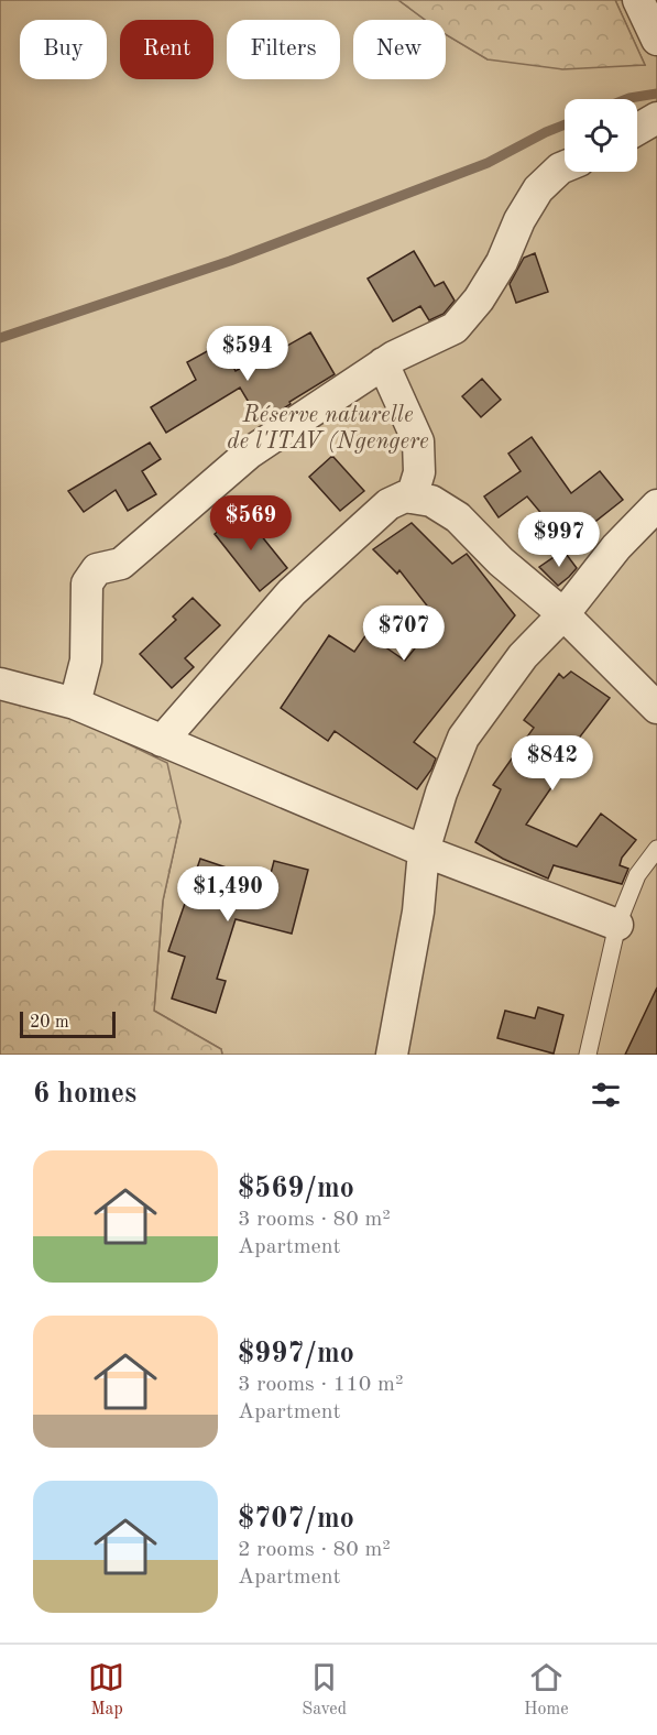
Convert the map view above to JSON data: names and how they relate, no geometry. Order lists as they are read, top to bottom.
{
  "parks": ["Réserve naturelle de l'ITAV (Ngengere"],
  "scale_bar": "20 m",
  "page": {
    "chip": [
      "Buy",
      "Rent",
      "Filters",
      "New"
    ],
    "price": [
      "$594",
      "$569",
      "$997",
      "$707",
      "$842",
      "$1,490"
    ],
    "scale": "20 m",
    "heading": "6 homes",
    "list": [
      {
        "name": "$569/mo",
        "note": "3 rooms · 80 m² · Apartment"
      },
      {
        "name": "$997/mo",
        "note": "3 rooms · 110 m² · Apartment"
      },
      {
        "name": "$707/mo",
        "note": "2 rooms · 80 m² · Apartment"
      }
    ],
    "tabs": ["Map", "Saved", "Home"]
  }
}
